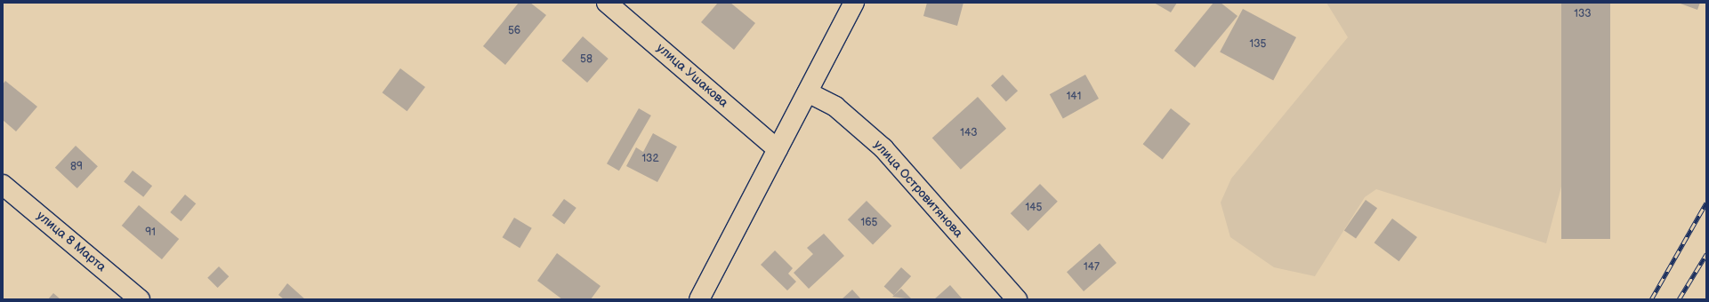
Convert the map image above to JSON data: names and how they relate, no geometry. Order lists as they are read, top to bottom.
{
  "streets": {
    "street": ["улица Ушакова", "улица Островитянова", "улица 8 Марта"]
  },
  "house_numbers": [
    "133",
    "56",
    "135",
    "58",
    "141",
    "143",
    "132",
    "89",
    "145",
    "165",
    "91",
    "147"
  ]
}
